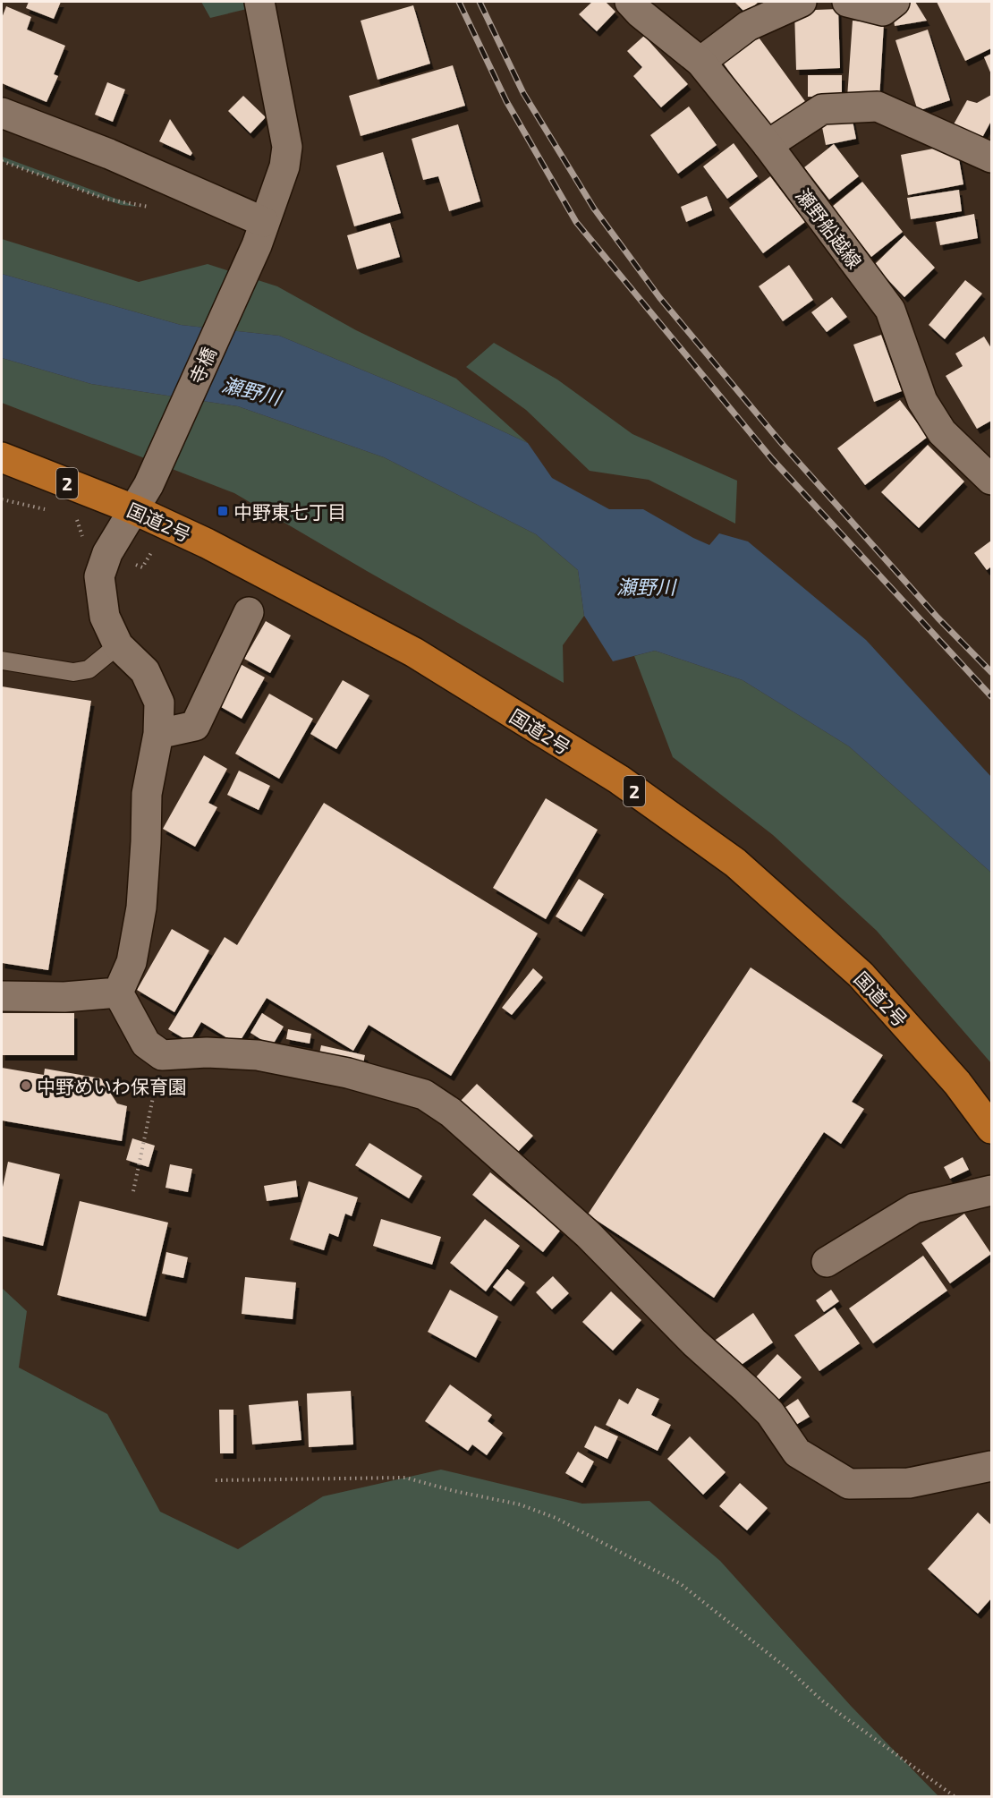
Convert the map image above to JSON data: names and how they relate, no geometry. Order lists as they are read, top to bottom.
{
  "streets": {
    "highway": ["2", "国道2号"],
    "street": ["瀬野船越線", "寺橋"]
  },
  "crossings": [
    ["寺橋", "国道2号"]
  ],
  "water": ["瀬野川"],
  "places": {
    "transit": ["中野東七丁目"],
    "other": ["中野めいわ保育園"]
  }
}
